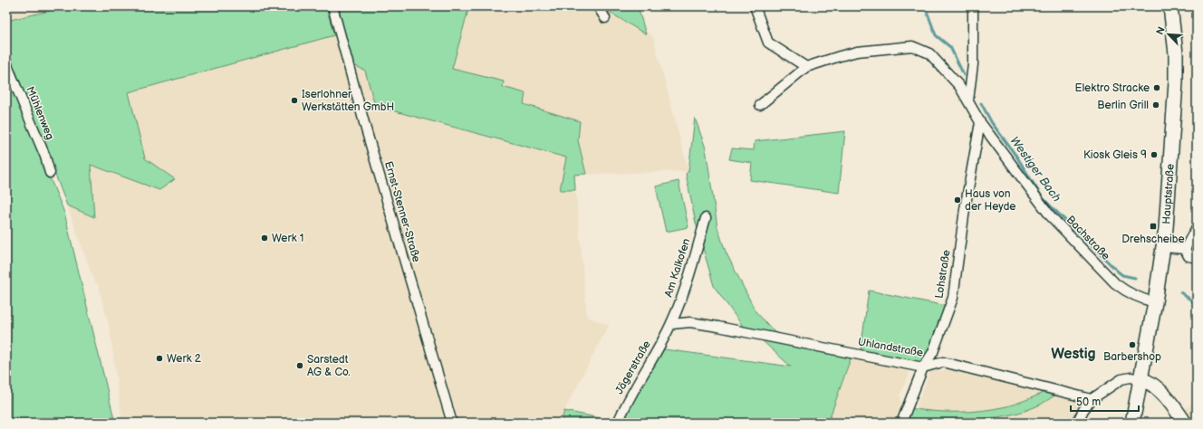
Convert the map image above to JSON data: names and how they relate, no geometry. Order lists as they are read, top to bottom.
{
  "streets": {
    "main road": ["Hauptstraße"],
    "street": [
      "Mühlenweg",
      "Ernst-Stenner-Straße",
      "Bachstraße",
      "Am Kalkofen",
      "Lohstraße",
      "Uhlandstraße",
      "Jägerstraße"
    ]
  },
  "crossings": [
    ["Hauptstraße", "Bachstraße"],
    ["Bachstraße", "Lohstraße"],
    ["Am Kalkofen", "Uhlandstraße"],
    ["Am Kalkofen", "Jägerstraße"],
    ["Lohstraße", "Uhlandstraße"],
    ["Uhlandstraße", "Jägerstraße"]
  ],
  "districts": ["Westig"],
  "water": ["Westiger Bach"],
  "places": {
    "other": [
      "Elektro Stracke",
      "Iserlohner Werkstätten GmbH",
      "Berlin Grill",
      "Kiosk Gleis 9",
      "Haus von der Heyde",
      "Werk 1",
      "Barbershop",
      "Werk 2",
      "Sarstedt AG & Co."
    ],
    "transit": ["Drehscheibe"]
  },
  "scale_bar": "50 m",
  "north": "top left"
}
